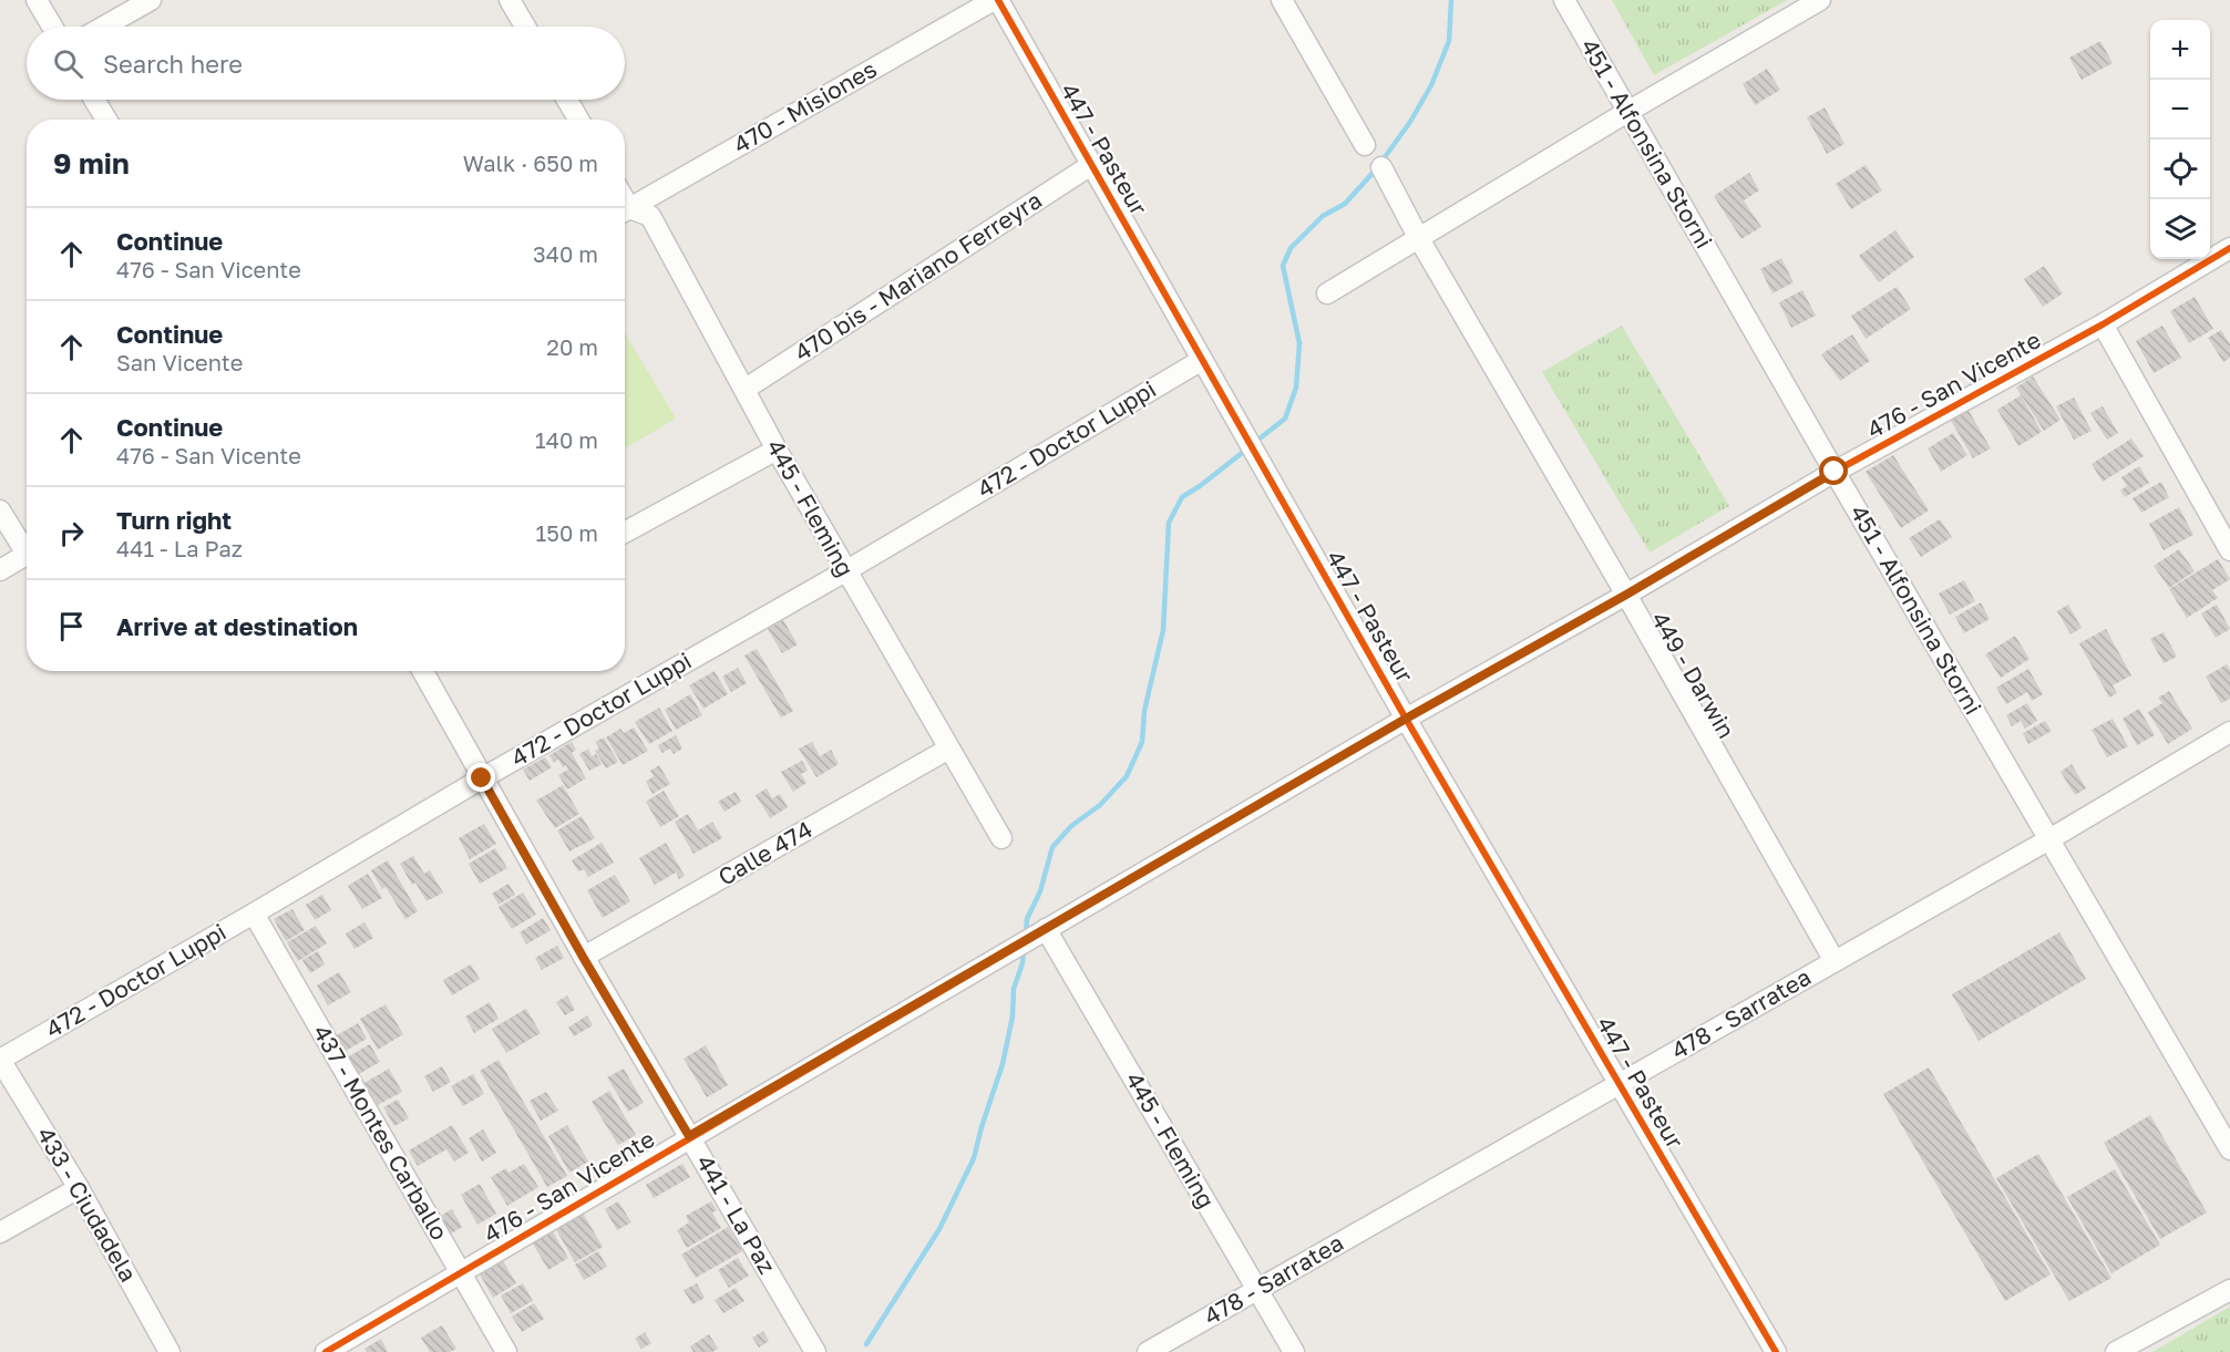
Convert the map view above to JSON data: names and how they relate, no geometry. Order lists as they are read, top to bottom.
{
  "streets": {
    "street": [
      "470 - Misiones",
      "451 - Alfonsina Storni",
      "447 - Pasteur",
      "470 bis - Mariano Ferreyra",
      "476 - San Vicente",
      "472 - Doctor Luppi",
      "445 - Fleming",
      "449 - Darwin",
      "Calle 474",
      "478 - Sarratea",
      "437 - Montes Carballo",
      "433 - Ciudadela",
      "441 - La Paz"
    ]
  },
  "crossings": [
    ["470 - Misiones", "447 - Pasteur"],
    ["451 - Alfonsina Storni", "476 - San Vicente"],
    ["451 - Alfonsina Storni", "478 - Sarratea"],
    ["447 - Pasteur", "470 bis - Mariano Ferreyra"],
    ["447 - Pasteur", "476 - San Vicente"],
    ["447 - Pasteur", "472 - Doctor Luppi"],
    ["447 - Pasteur", "478 - Sarratea"],
    ["470 bis - Mariano Ferreyra", "445 - Fleming"],
    ["476 - San Vicente", "445 - Fleming"],
    ["476 - San Vicente", "449 - Darwin"],
    ["476 - San Vicente", "437 - Montes Carballo"],
    ["476 - San Vicente", "441 - La Paz"],
    ["472 - Doctor Luppi", "445 - Fleming"],
    ["472 - Doctor Luppi", "437 - Montes Carballo"],
    ["472 - Doctor Luppi", "433 - Ciudadela"],
    ["472 - Doctor Luppi", "441 - La Paz"],
    ["445 - Fleming", "Calle 474"],
    ["445 - Fleming", "478 - Sarratea"],
    ["449 - Darwin", "478 - Sarratea"],
    ["Calle 474", "441 - La Paz"]
  ],
  "page": {
    "map_buttons": ["+", "−"],
    "search": "Search here",
    "heading": ["9 min", "Walk · 650 m"],
    "list": [
      ["Continue", "476 - San Vicente", "340 m"],
      ["Continue", "San Vicente", "20 m"],
      ["Continue", "476 - San Vicente", "140 m"],
      ["Turn right", "441 - La Paz", "150 m"],
      "Arrive at destination"
    ]
  }
}
